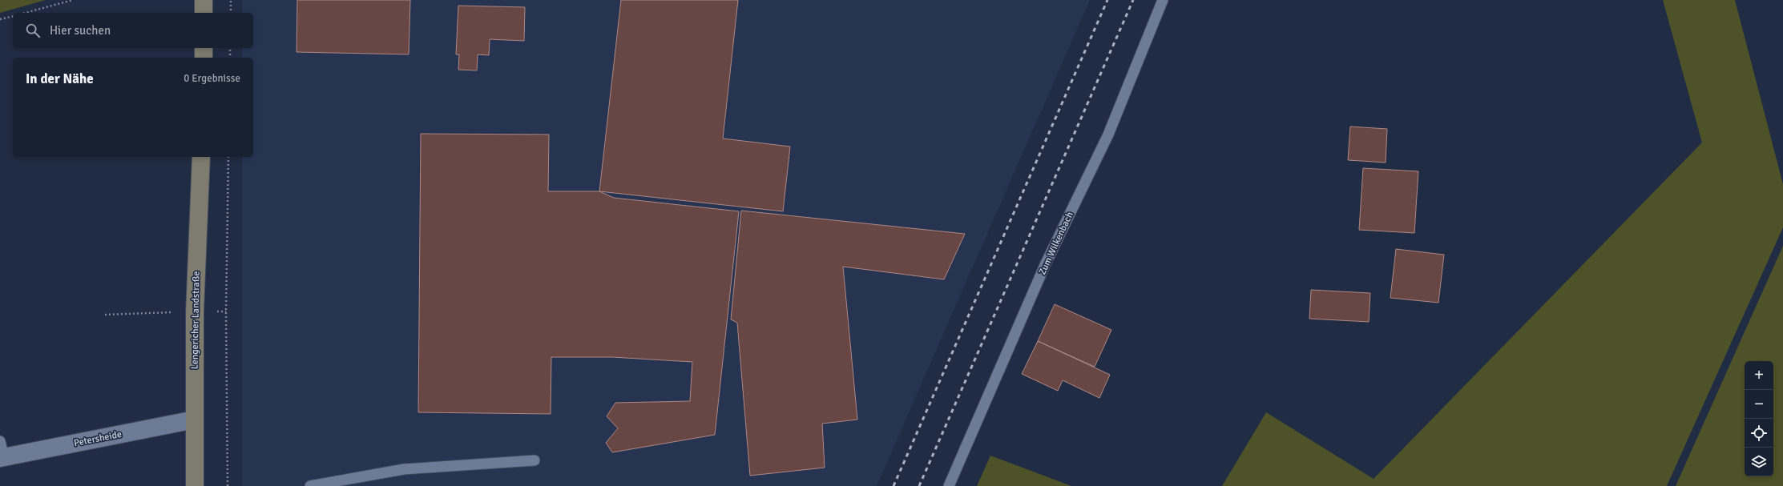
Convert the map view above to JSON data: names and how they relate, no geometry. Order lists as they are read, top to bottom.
{
  "streets": {
    "main road": ["Lengericher Landstraße"],
    "street": ["Petersheide"],
    "lane": ["Zum Wilkenbach"]
  },
  "crossings": [
    ["Lengericher Landstraße", "Petersheide"]
  ],
  "page": {
    "search": "Hier suchen",
    "heading": ["In der Nähe", "0 Ergebnisse"],
    "map_buttons": ["+", "−"]
  }
}
